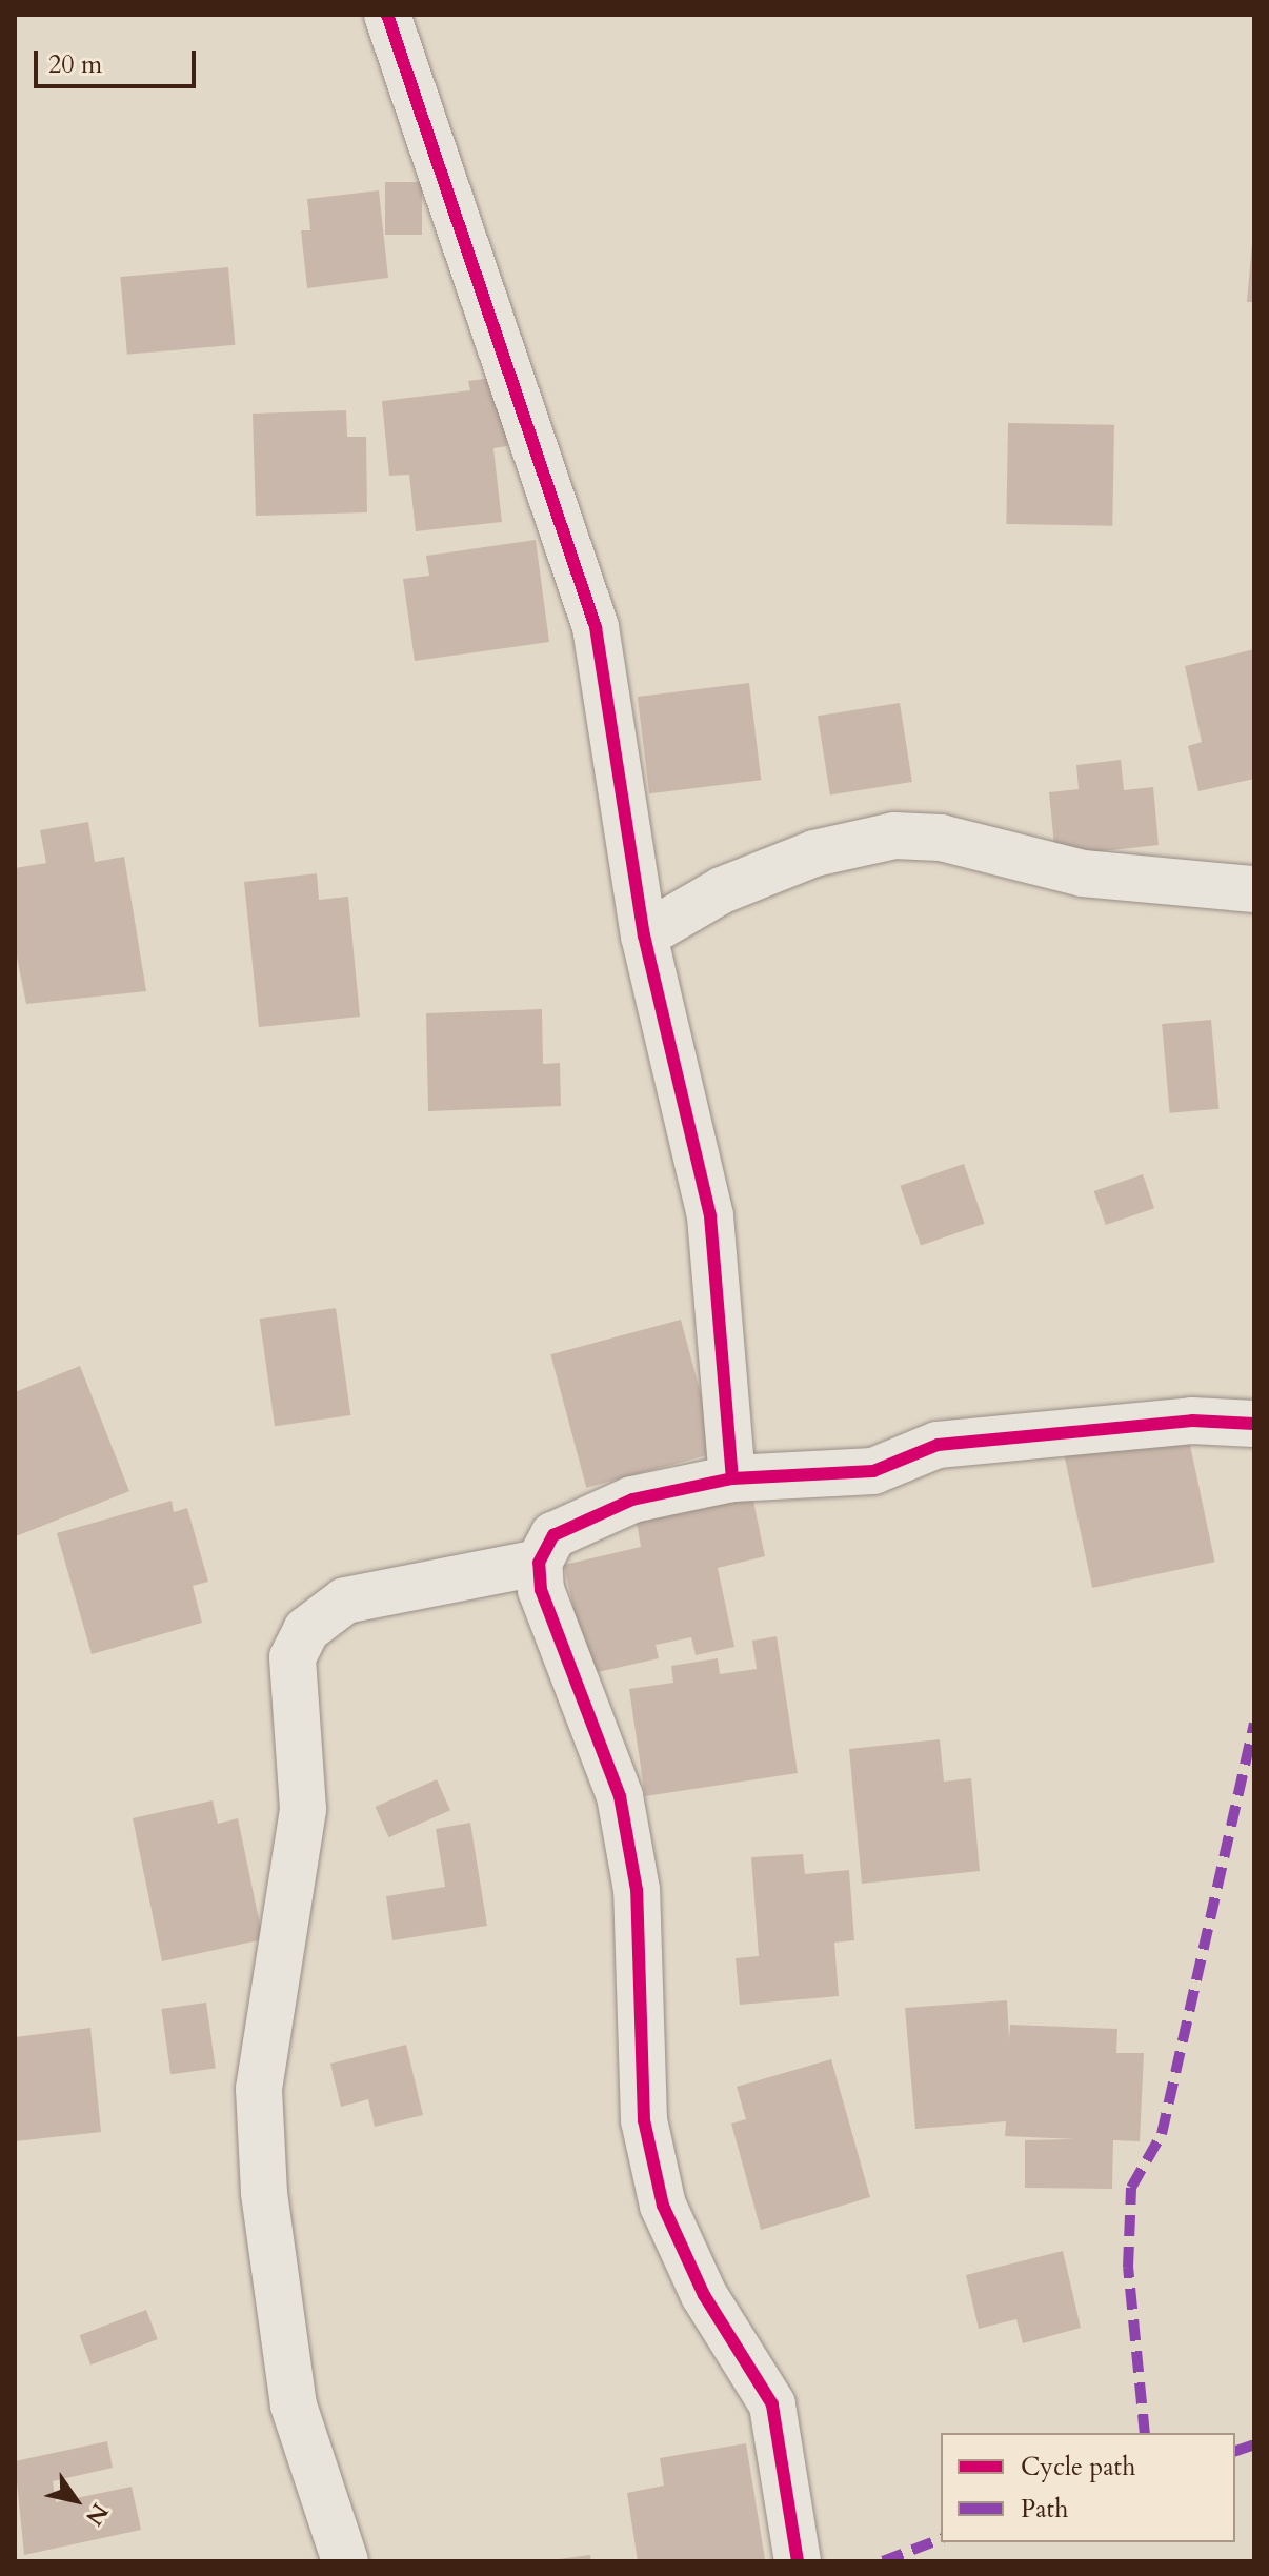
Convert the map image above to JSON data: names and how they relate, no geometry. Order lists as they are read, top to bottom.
{
  "legend": ["Cycle path", "Path"],
  "scale_bar": "20 m",
  "north": "bottom right"
}
